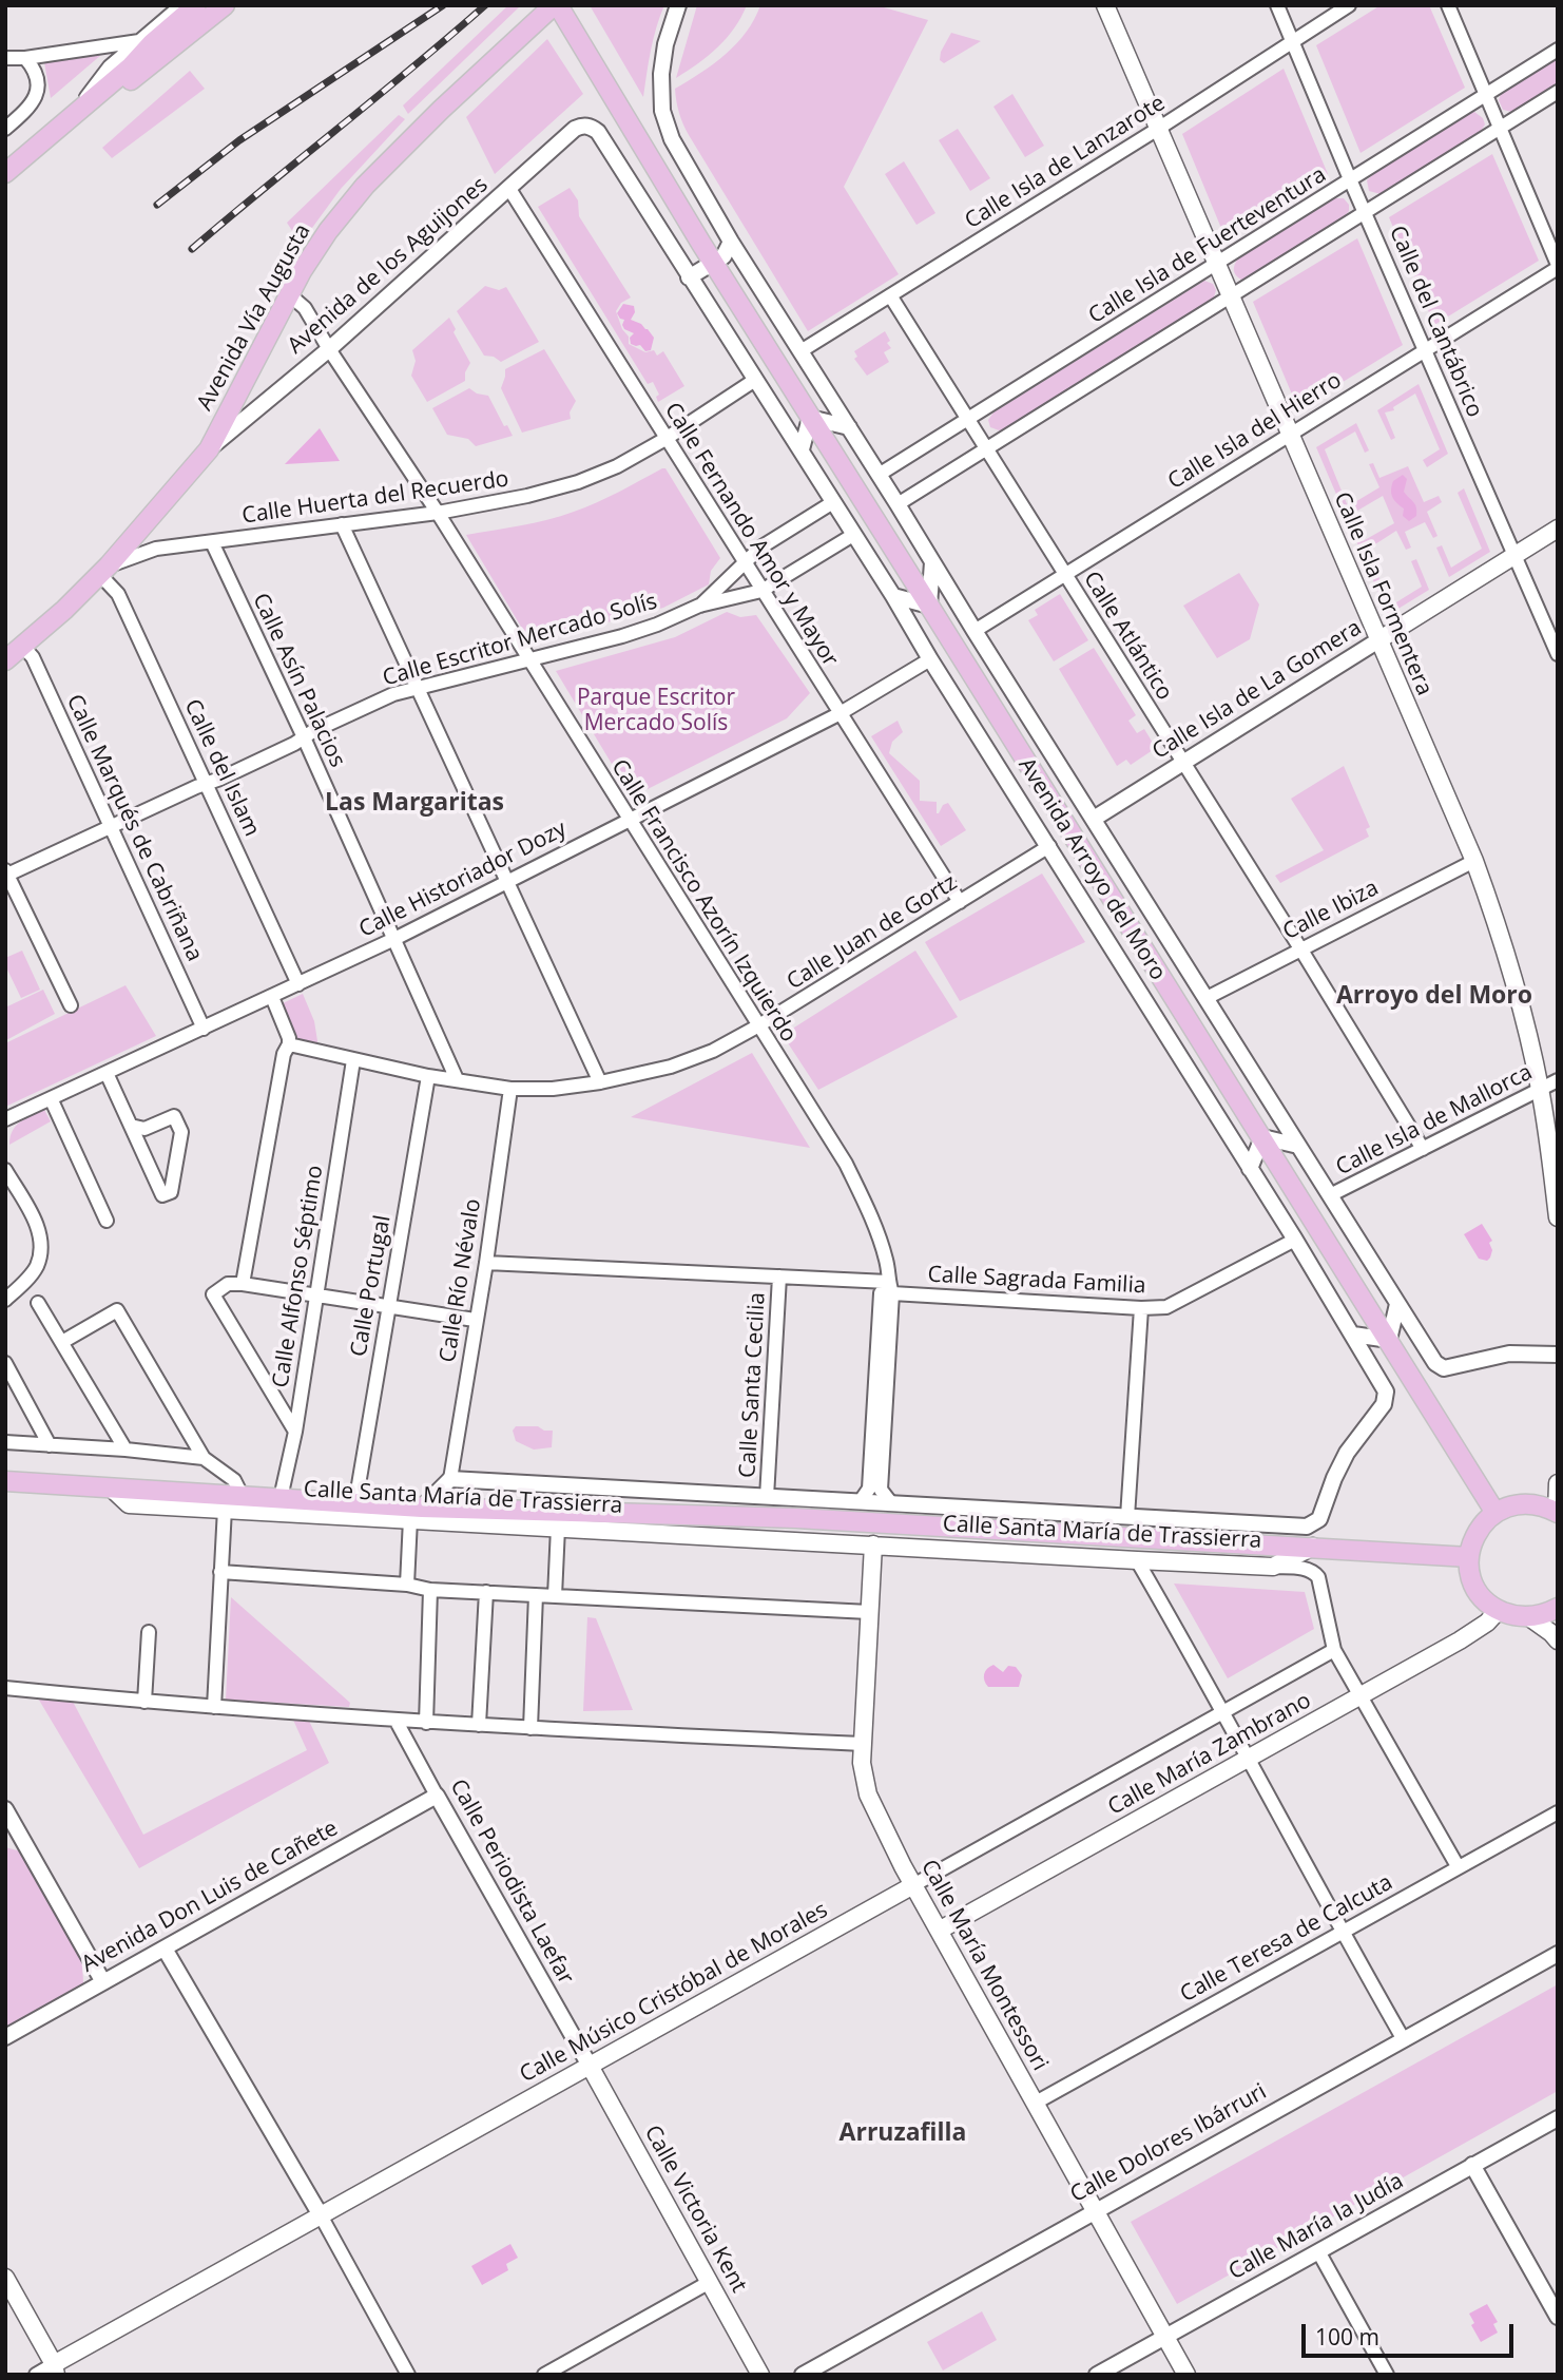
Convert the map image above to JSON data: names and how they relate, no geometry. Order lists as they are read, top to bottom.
{
  "streets": {
    "main road": [
      "Avenida Vía Augusta",
      "Calle Isla Formentera",
      "Calle Isla de La Gomera",
      "Avenida Arroyo del Moro",
      "Calle Santa María de Trassierra",
      "Calle María Zambrano",
      "Calle María Montessori",
      "Calle Músico Cristóbal de Morales",
      "Calle Victoria Kent"
    ],
    "street": [
      "Calle Isla de Lanzarote",
      "Calle Isla de Fuerteventura",
      "Avenida de los Aguijones",
      "Calle del Cantábrico",
      "Calle Isla del Hierro",
      "Calle Huerta del Recuerdo",
      "Calle Fernando Amor y Mayor",
      "Calle Atlántico",
      "Calle Escritor Mercado Solís",
      "Calle Asín Palacios",
      "Calle del Islam",
      "Calle Marqués de Cabriñana",
      "Calle Historiador Dozy",
      "Calle Francisco Azorín Izquierdo",
      "Calle Ibiza",
      "Calle Juan de Gortz",
      "Calle Isla de Mallorca",
      "Calle Alfonso Séptimo",
      "Calle Río Névalo",
      "Calle Sagrada Familia",
      "Calle Portugal",
      "Calle Santa Cecilia",
      "Calle Periodista Laefar",
      "Avenida Don Luis de Cañete",
      "Calle Teresa de Calcuta",
      "Calle Dolores Ibárruri",
      "Calle María la Judía"
    ]
  },
  "crossings": [
    ["Calle Isla de Lanzarote", "Calle del Cantábrico"],
    ["Calle Isla de Lanzarote", "Calle Isla Formentera"],
    ["Calle Isla de Lanzarote", "Calle Atlántico"],
    ["Calle Isla de Lanzarote", "Avenida Arroyo del Moro"],
    ["Calle Isla de Fuerteventura", "Calle del Cantábrico"],
    ["Calle Isla de Fuerteventura", "Calle Isla Formentera"],
    ["Calle Isla de Fuerteventura", "Calle Atlántico"],
    ["Calle Isla de Fuerteventura", "Avenida Arroyo del Moro"],
    ["Avenida de los Aguijones", "Avenida Vía Augusta"],
    ["Avenida de los Aguijones", "Calle Fernando Amor y Mayor"],
    ["Avenida de los Aguijones", "Avenida Arroyo del Moro"],
    ["Avenida de los Aguijones", "Calle Francisco Azorín Izquierdo"],
    ["Avenida Vía Augusta", "Calle Huerta del Recuerdo"],
    ["Avenida Vía Augusta", "Calle del Islam"],
    ["Avenida Vía Augusta", "Calle Marqués de Cabriñana"],
    ["Avenida Vía Augusta", "Avenida Arroyo del Moro"],
    ["Avenida Vía Augusta", "Calle Francisco Azorín Izquierdo"],
    ["Calle del Cantábrico", "Calle Isla del Hierro"],
    ["Calle del Cantábrico", "Calle Isla de La Gomera"],
    ["Calle Isla del Hierro", "Calle Isla Formentera"],
    ["Calle Isla del Hierro", "Calle Atlántico"],
    ["Calle Isla del Hierro", "Avenida Arroyo del Moro"],
    ["Calle Huerta del Recuerdo", "Calle Fernando Amor y Mayor"],
    ["Calle Huerta del Recuerdo", "Calle Asín Palacios"],
    ["Calle Huerta del Recuerdo", "Calle del Islam"],
    ["Calle Huerta del Recuerdo", "Avenida Arroyo del Moro"],
    ["Calle Huerta del Recuerdo", "Calle Francisco Azorín Izquierdo"],
    ["Calle Fernando Amor y Mayor", "Calle Escritor Mercado Solís"],
    ["Calle Fernando Amor y Mayor", "Calle Historiador Dozy"],
    ["Calle Fernando Amor y Mayor", "Calle Juan de Gortz"],
    ["Calle Isla Formentera", "Calle Isla de La Gomera"],
    ["Calle Isla Formentera", "Calle Ibiza"],
    ["Calle Isla Formentera", "Calle Isla de Mallorca"],
    ["Calle Atlántico", "Calle Isla de La Gomera"],
    ["Calle Atlántico", "Calle Ibiza"],
    ["Calle Atlántico", "Calle Isla de Mallorca"],
    ["Calle Escritor Mercado Solís", "Calle Asín Palacios"],
    ["Calle Escritor Mercado Solís", "Calle del Islam"],
    ["Calle Escritor Mercado Solís", "Calle Marqués de Cabriñana"],
    ["Calle Escritor Mercado Solís", "Avenida Arroyo del Moro"],
    ["Calle Escritor Mercado Solís", "Calle Francisco Azorín Izquierdo"],
    ["Calle Asín Palacios", "Calle Historiador Dozy"],
    ["Calle Asín Palacios", "Calle Juan de Gortz"],
    ["Calle Isla de La Gomera", "Avenida Arroyo del Moro"],
    ["Calle del Islam", "Calle Historiador Dozy"],
    ["Calle Marqués de Cabriñana", "Calle Historiador Dozy"],
    ["Avenida Arroyo del Moro", "Calle Historiador Dozy"],
    ["Avenida Arroyo del Moro", "Calle Ibiza"],
    ["Avenida Arroyo del Moro", "Calle Juan de Gortz"],
    ["Avenida Arroyo del Moro", "Calle Isla de Mallorca"],
    ["Avenida Arroyo del Moro", "Calle Sagrada Familia"],
    ["Avenida Arroyo del Moro", "Calle Santa María de Trassierra"],
    ["Calle Historiador Dozy", "Calle Francisco Azorín Izquierdo"],
    ["Calle Francisco Azorín Izquierdo", "Calle Juan de Gortz"],
    ["Calle Francisco Azorín Izquierdo", "Calle Sagrada Familia"],
    ["Calle Francisco Azorín Izquierdo", "Calle Santa María de Trassierra"],
    ["Calle Juan de Gortz", "Calle Alfonso Séptimo"],
    ["Calle Juan de Gortz", "Calle Río Névalo"],
    ["Calle Juan de Gortz", "Calle Portugal"],
    ["Calle Alfonso Séptimo", "Calle Santa María de Trassierra"],
    ["Calle Río Névalo", "Calle Sagrada Familia"],
    ["Calle Río Névalo", "Calle Santa María de Trassierra"],
    ["Calle Sagrada Familia", "Calle Santa Cecilia"],
    ["Calle Portugal", "Calle Santa María de Trassierra"],
    ["Calle Santa Cecilia", "Calle Santa María de Trassierra"],
    ["Calle Santa María de Trassierra", "Calle María Montessori"],
    ["Calle María Zambrano", "Calle María Montessori"],
    ["Calle Periodista Laefar", "Avenida Don Luis de Cañete"],
    ["Calle Periodista Laefar", "Calle Músico Cristóbal de Morales"],
    ["Calle Periodista Laefar", "Calle Victoria Kent"],
    ["Calle Teresa de Calcuta", "Calle María Montessori"],
    ["Calle María Montessori", "Calle Músico Cristóbal de Morales"],
    ["Calle María Montessori", "Calle Dolores Ibárruri"],
    ["Calle María Montessori", "Calle María la Judía"],
    ["Calle Músico Cristóbal de Morales", "Calle Victoria Kent"]
  ],
  "districts": ["Las Margaritas", "Arroyo del Moro", "Arruzafilla"],
  "parks": ["Parque Escritor Mercado Solís"],
  "scale_bar": "100 m"
}
